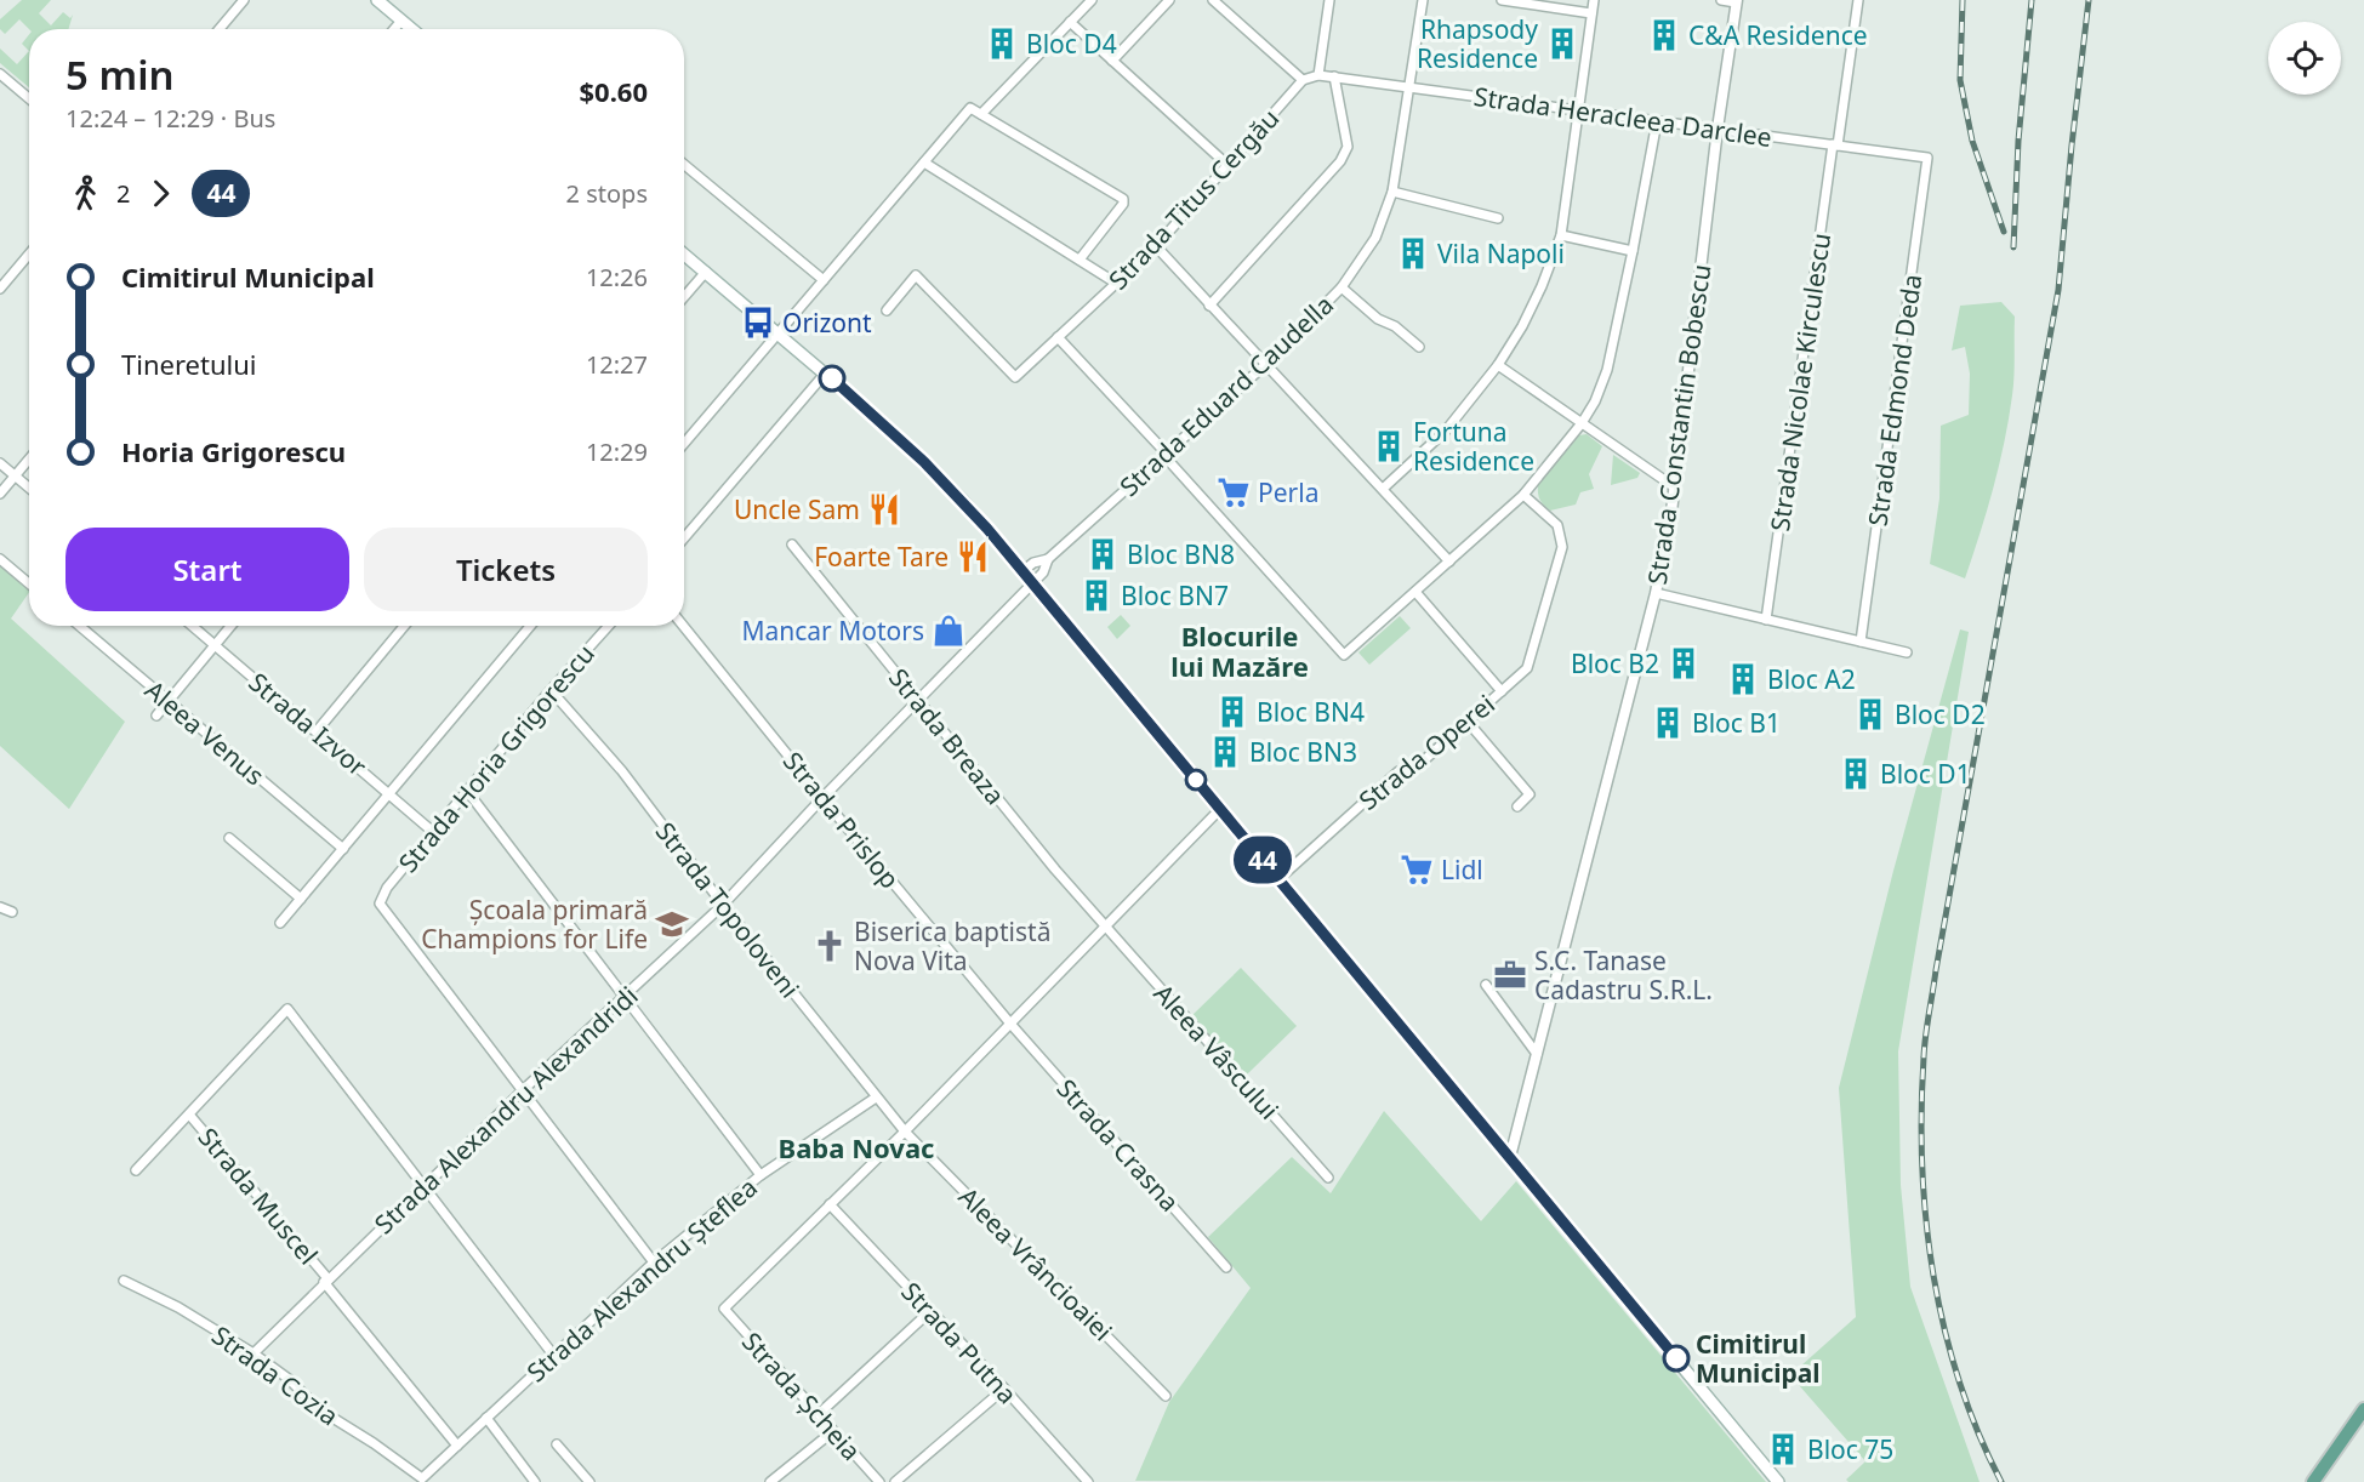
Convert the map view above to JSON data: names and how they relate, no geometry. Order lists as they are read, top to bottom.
{
  "streets": {
    "street": [
      "Strada Heracleea Darclee",
      "Strada Titus Cergău",
      "Strada Nicolae Kirculescu",
      "Strada Eduard Caudella",
      "Strada Edmond Deda",
      "Strada Constantin Bobescu",
      "Strada Izvor",
      "Aleea Venus",
      "Strada Breaza",
      "Strada Operei",
      "Strada Horia Grigorescu",
      "Strada Prislop",
      "Strada Topoloveni",
      "Aleea Vâscului",
      "Strada Alexandru Alexandridi",
      "Strada Crasna",
      "Strada Muscel",
      "Aleea Vrâncioaiei",
      "Strada Alexandru Șteflea",
      "Strada Putna",
      "Strada Cozia",
      "Strada Șcheia"
    ]
  },
  "crossings": [
    ["Strada Heracleea Darclee", "Strada Nicolae Kirculescu"],
    ["Strada Heracleea Darclee", "Strada Eduard Caudella"],
    ["Strada Heracleea Darclee", "Strada Edmond Deda"],
    ["Strada Heracleea Darclee", "Strada Constantin Bobescu"],
    ["Strada Eduard Caudella", "Strada Alexandru Alexandridi"],
    ["Strada Izvor", "Strada Horia Grigorescu"],
    ["Strada Breaza", "Aleea Vâscului"],
    ["Strada Breaza", "Strada Alexandru Alexandridi"],
    ["Strada Horia Grigorescu", "Strada Topoloveni"],
    ["Strada Horia Grigorescu", "Strada Alexandru Alexandridi"],
    ["Strada Prislop", "Strada Alexandru Alexandridi"],
    ["Strada Prislop", "Strada Crasna"],
    ["Strada Topoloveni", "Strada Alexandru Alexandridi"],
    ["Strada Topoloveni", "Aleea Vrâncioaiei"],
    ["Strada Topoloveni", "Strada Alexandru Șteflea"],
    ["Strada Alexandru Alexandridi", "Strada Muscel"],
    ["Strada Alexandru Alexandridi", "Strada Cozia"],
    ["Strada Muscel", "Strada Alexandru Șteflea"],
    ["Strada Alexandru Șteflea", "Strada Cozia"],
    ["Strada Putna", "Strada Șcheia"]
  ],
  "districts": ["Blocurile lui Mazăre", "Baba Novac"],
  "places": {
    "building": [
      "C&A Residence",
      "Bloc D4",
      "Rhapsody Residence",
      "Vila Napoli",
      "Fortuna Residence",
      "Bloc BN8",
      "Bloc BN7",
      "Bloc B2",
      "Bloc A2",
      "Bloc BN4",
      "Bloc D2",
      "Bloc B1",
      "Bloc BN3",
      "Bloc D1",
      "Bloc 75"
    ],
    "bus stop": ["Orizont"],
    "supermarket": ["Perla", "Lidl"],
    "restaurant": ["Uncle Sam", "Foarte Tare"],
    "shop": ["Mancar Motors"],
    "school or university": ["Școala primară Champions for Life"],
    "church": ["Biserica baptistă Nova Vita"],
    "office": ["S.C. Tanase Cadastru S.R.L."],
    "other": ["Cimitirul Municipal"]
  },
  "lines": ["bus line 44"],
  "page": {
    "on_map": "44",
    "heading": ["5 min", "12:24 – 12:29 · Bus", "$0.60"],
    "legs": ["2", "44", "2 stops"],
    "list": [
      {
        "name": "Cimitirul Municipal",
        "value": "12:26"
      },
      {
        "name": "Tineretului",
        "value": "12:27"
      },
      {
        "name": "Horia Grigorescu",
        "value": "12:29"
      }
    ],
    "buttons": ["Start", "Tickets"]
  }
}
